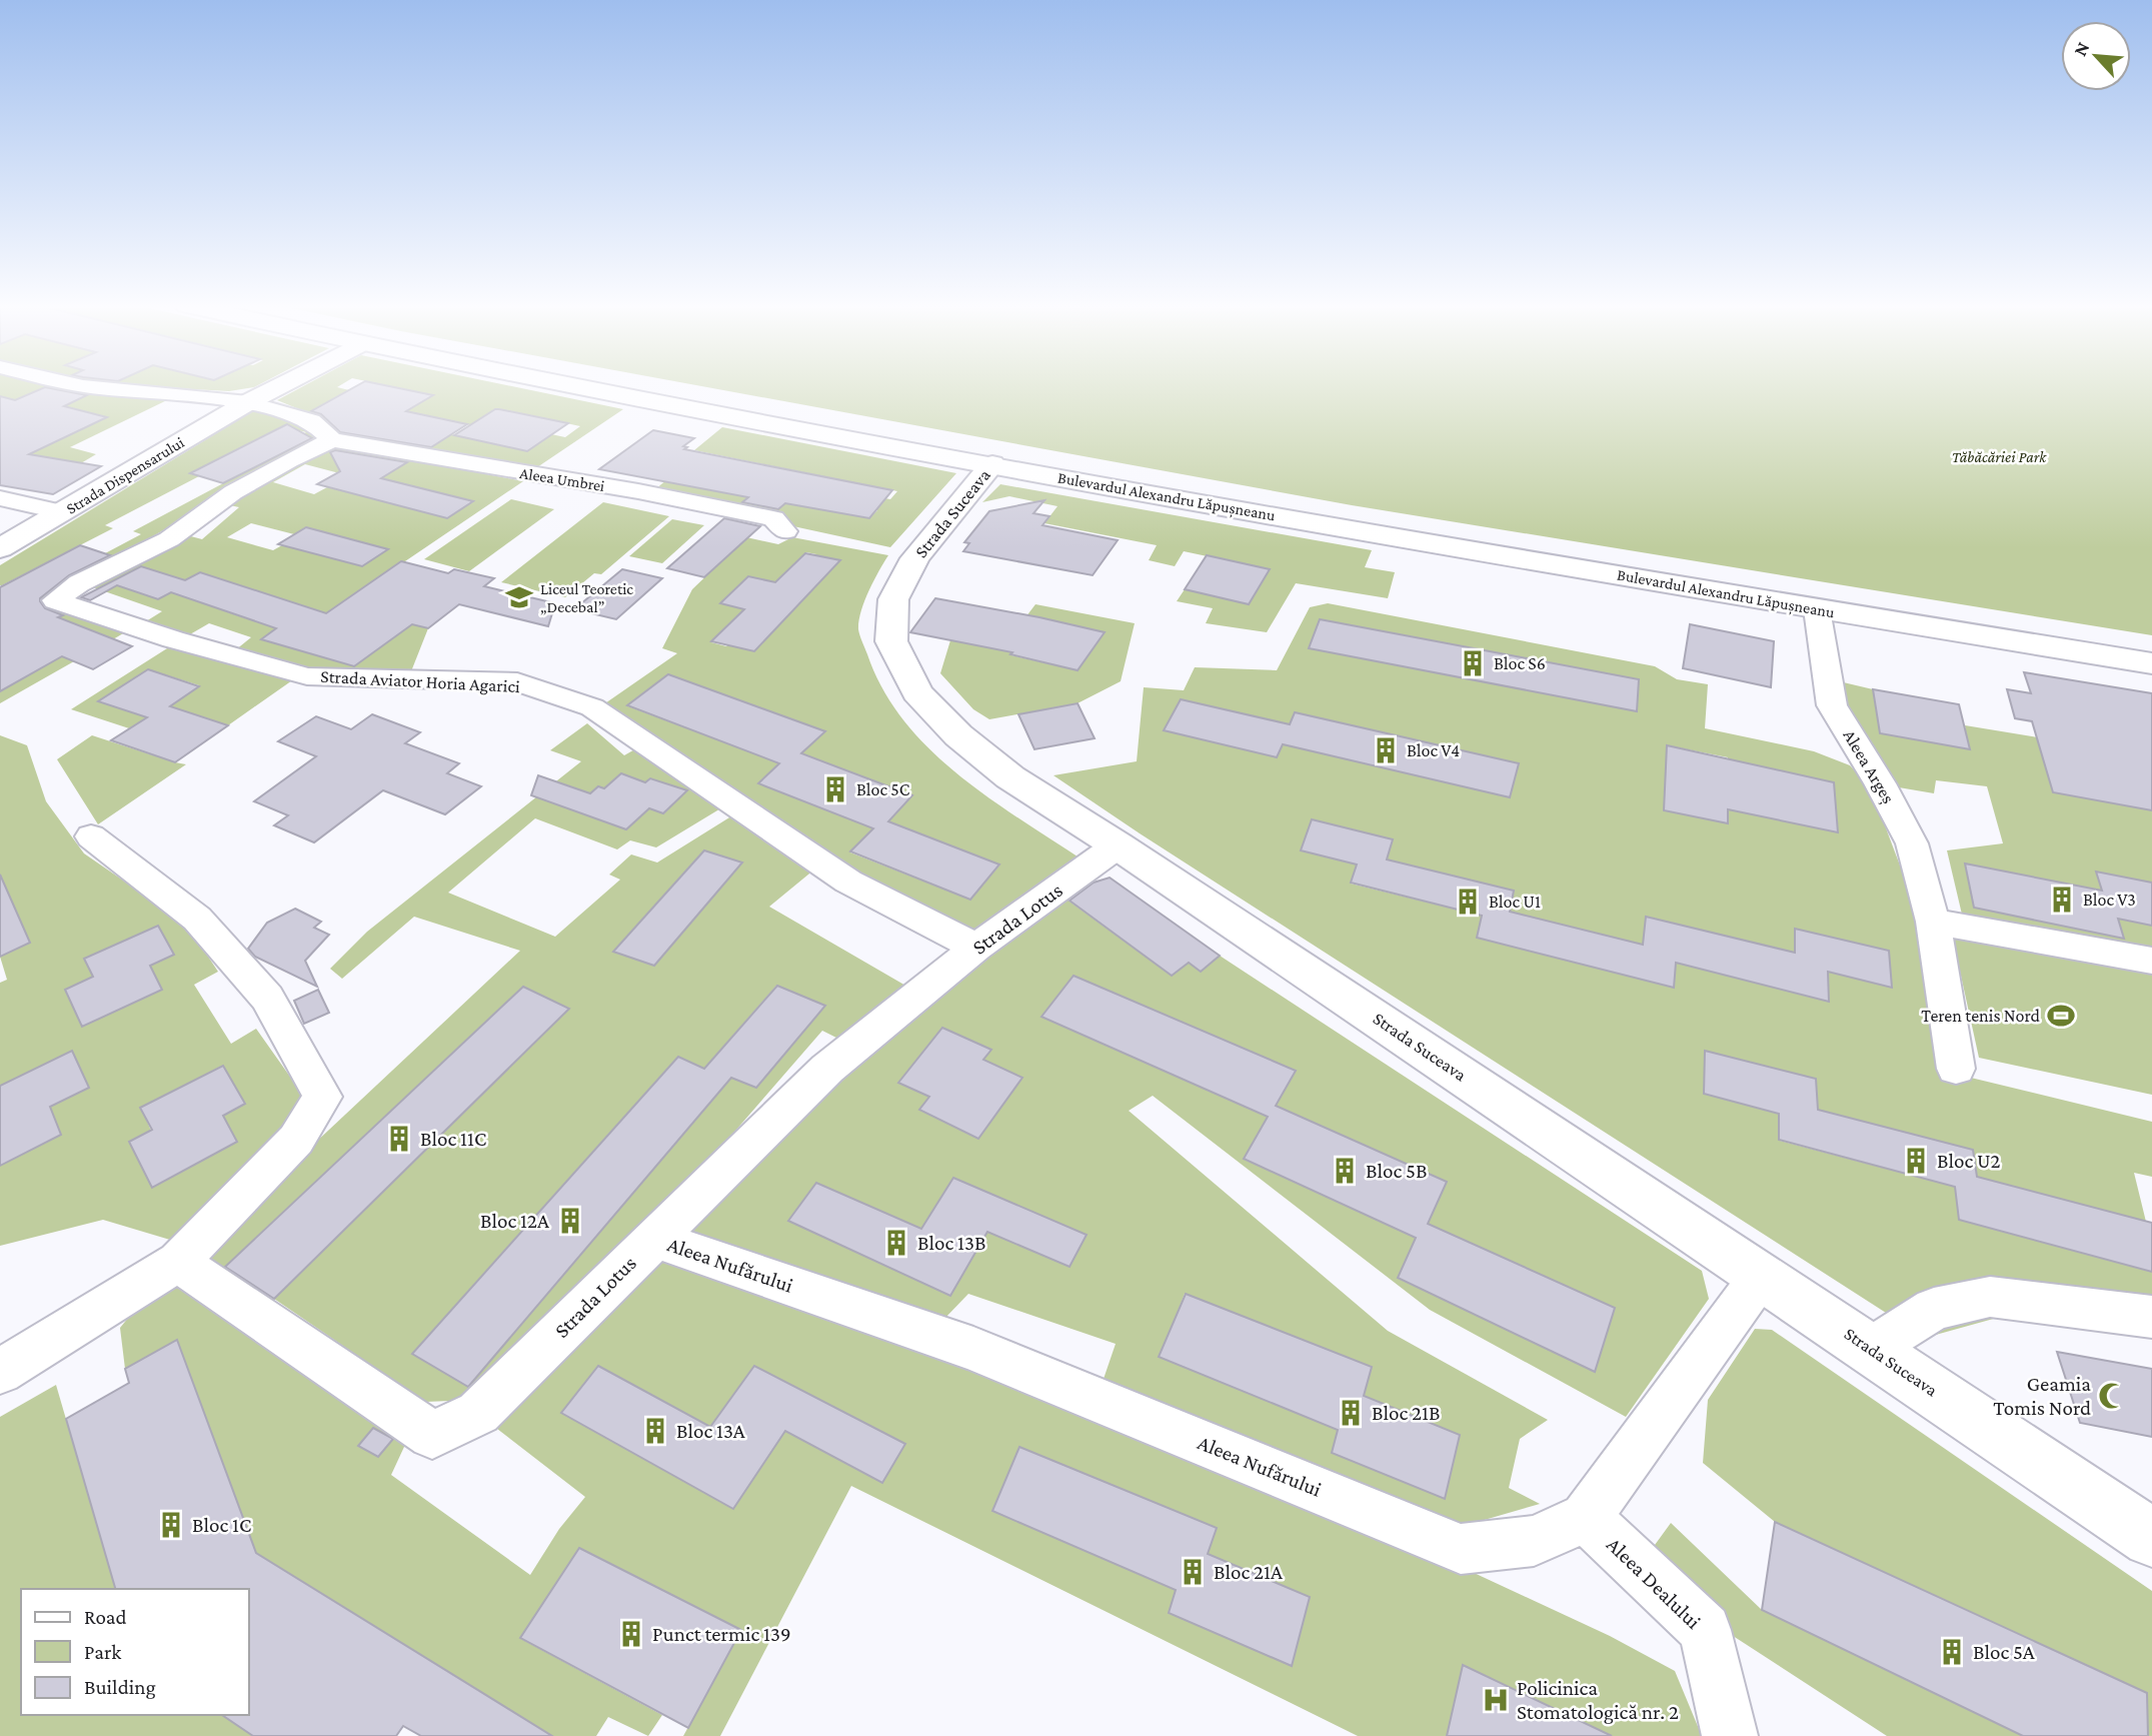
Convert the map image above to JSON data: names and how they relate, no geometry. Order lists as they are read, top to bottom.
{
  "streets": {
    "main road": ["Strada Dispensarului", "Bulevardul Alexandru Lăpușneanu", "Strada Suceava"],
    "street": [
      "Aleea Umbrei",
      "Strada Aviator Horia Agarici",
      "Aleea Argeș",
      "Strada Lotus",
      "Aleea Nufărului",
      "Aleea Dealului"
    ]
  },
  "crossings": [
    ["Strada Dispensarului", "Aleea Umbrei"],
    ["Aleea Umbrei", "Strada Aviator Horia Agarici"],
    ["Bulevardul Alexandru Lăpușneanu", "Strada Suceava"],
    ["Bulevardul Alexandru Lăpușneanu", "Aleea Argeș"],
    ["Strada Suceava", "Strada Lotus"],
    ["Strada Suceava", "Aleea Nufărului"],
    ["Strada Aviator Horia Agarici", "Strada Lotus"],
    ["Strada Lotus", "Aleea Nufărului"],
    ["Aleea Nufărului", "Aleea Dealului"]
  ],
  "parks": ["Tăbăcăriei Park"],
  "places": {
    "school or university": ["Liceul Teoretic „Decebal”"],
    "building": [
      "Bloc S6",
      "Bloc V4",
      "Bloc 5C",
      "Bloc V3",
      "Bloc U1",
      "Bloc 11C",
      "Bloc U2",
      "Bloc 5B",
      "Bloc 12A",
      "Bloc 13B",
      "Bloc 21B",
      "Bloc 13A",
      "Bloc 1C",
      "Bloc 21A",
      "Punct termic 139",
      "Bloc 5A"
    ],
    "sports": ["Teren tenis Nord"],
    "mosque": ["Geamia Tomis Nord"],
    "hospital": ["Policinica Stomatologică nr. 2"]
  },
  "legend": ["Road", "Park", "Building"],
  "north": "top left"
}
